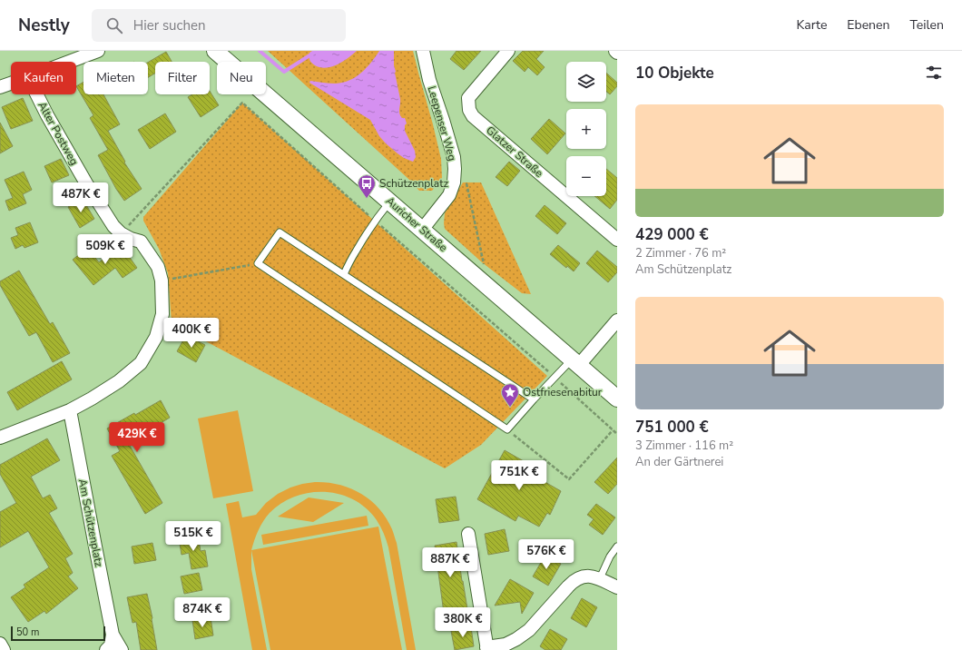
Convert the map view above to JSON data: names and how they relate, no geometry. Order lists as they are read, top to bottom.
{
  "streets": {
    "street": [
      "Leepenser Weg",
      "Alter Postweg",
      "Glatzer Straße",
      "Auricher Straße",
      "Am Schützenplatz"
    ]
  },
  "crossings": [
    ["Leepenser Weg", "Auricher Straße"]
  ],
  "places": {
    "bus stop": ["Schützenplatz"],
    "place": ["Ostfriesenabitur"]
  },
  "scale_bar": "50 m",
  "page": {
    "header": "Nestly",
    "search": "Hier suchen",
    "nav": ["Karte", "Ebenen", "Teilen"],
    "heading": "10 Objekte",
    "map_buttons": ["+", "−"],
    "chip": [
      "Kaufen",
      "Mieten",
      "Filter",
      "Neu"
    ],
    "list": [
      {
        "name": "429 000 €",
        "note": "2 Zimmer · 76 m² · Am Schützenplatz"
      },
      {
        "name": "751 000 €",
        "note": "3 Zimmer · 116 m² · An der Gärtnerei"
      }
    ],
    "price": [
      "487K €",
      "509K €",
      "400K €",
      "429K €",
      "751K €",
      "515K €",
      "576K €",
      "887K €",
      "874K €",
      "380K €"
    ],
    "scale": "50 m"
  }
}
